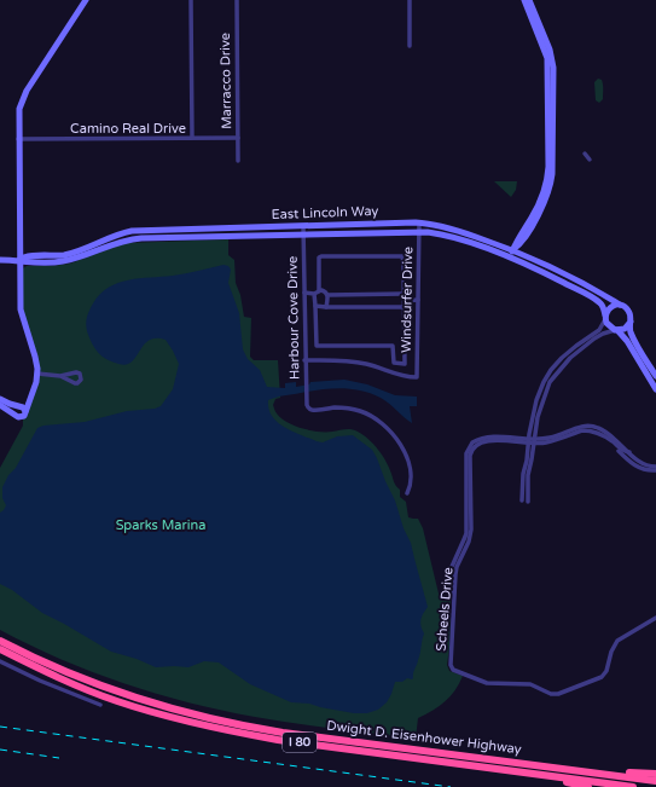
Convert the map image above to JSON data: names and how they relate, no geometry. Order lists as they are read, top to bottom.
{
  "streets": {
    "highway": ["Dwight D. Eisenhower Highway", "I 80"],
    "street": [
      "Marracco Drive",
      "Camino Real Drive",
      "East Lincoln Way",
      "Windsurfer Drive",
      "Harbour Cove Drive",
      "Scheels Drive"
    ]
  },
  "crossings": [
    ["Marracco Drive", "Camino Real Drive"],
    ["East Lincoln Way", "Windsurfer Drive"],
    ["East Lincoln Way", "Harbour Cove Drive"],
    ["Windsurfer Drive", "Harbour Cove Drive"]
  ],
  "parks": ["Sparks Marina"]
}
